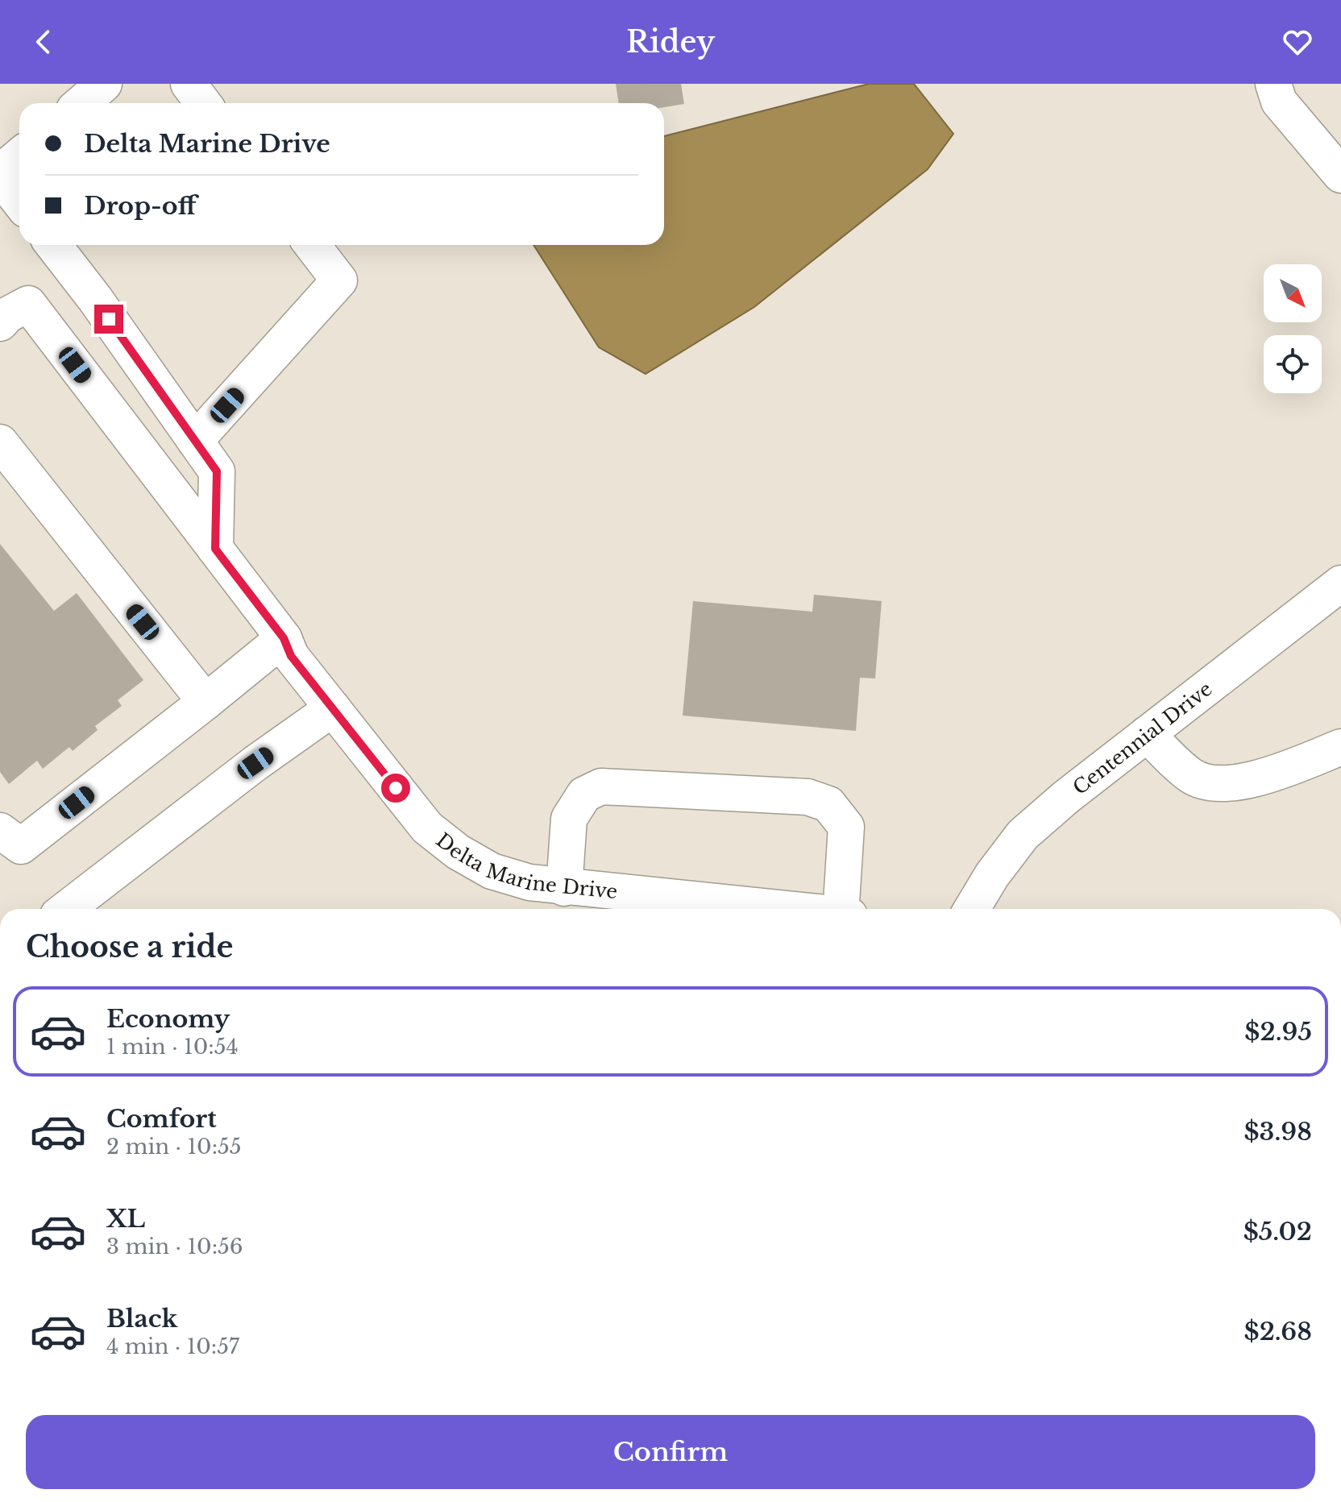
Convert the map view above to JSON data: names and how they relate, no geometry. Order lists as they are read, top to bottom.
{
  "streets": {
    "street": ["Centennial Drive", "Delta Marine Drive"]
  },
  "north": "bottom right",
  "page": {
    "header": "Ridey",
    "banner": ["Delta Marine Drive", "Drop-off"],
    "heading": "Choose a ride",
    "list": [
      {
        "name": "Economy",
        "note": "1 min · 10:54",
        "value": "$2.95"
      },
      {
        "name": "Comfort",
        "note": "2 min · 10:55",
        "value": "$3.98"
      },
      {
        "name": "XL",
        "note": "3 min · 10:56",
        "value": "$5.02"
      },
      {
        "name": "Black",
        "note": "4 min · 10:57",
        "value": "$2.68"
      }
    ],
    "buttons": "Confirm"
  }
}
